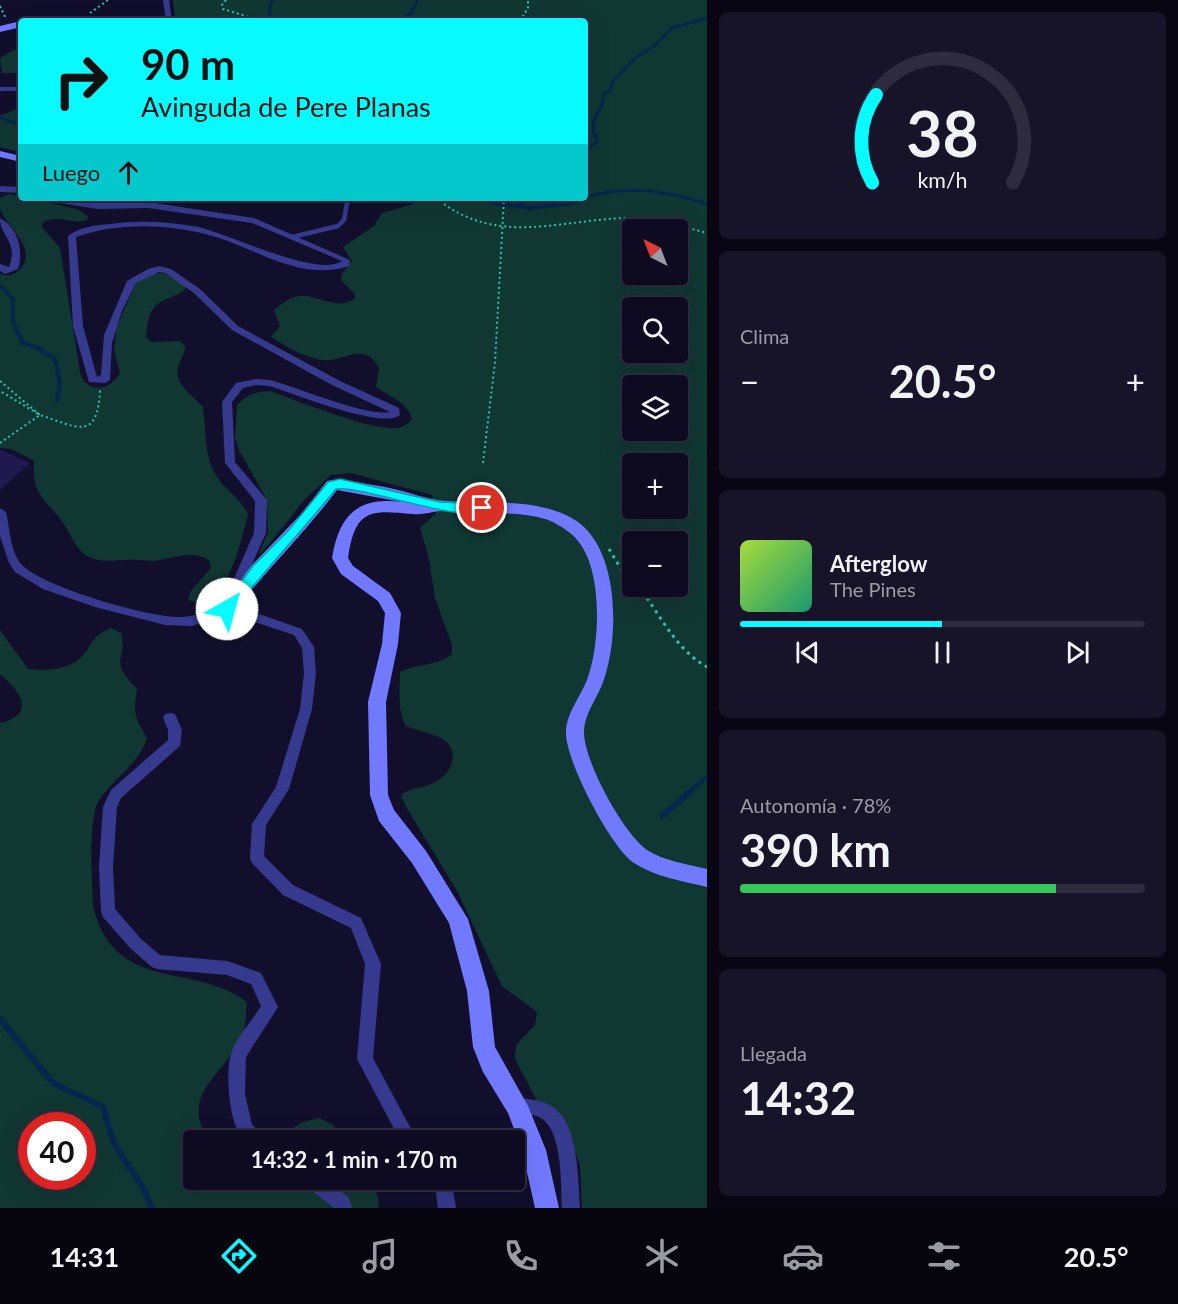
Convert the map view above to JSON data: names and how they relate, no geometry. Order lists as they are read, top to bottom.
{
  "north": "top left",
  "page": {
    "turn": ["90 m", "Avinguda de Pere Planas"],
    "then": "Luego",
    "map_buttons": ["+", "−"],
    "tile": [
      "Clima",
      ["Autonomía · 78%", "390 km"],
      ["Llegada", "14:32"]
    ],
    "heat": ["−", "20.5°", "+"],
    "song": ["Afterglow", "The Pines"],
    "limit": "40",
    "trip": "14:32 · 1 min · 170 m",
    "tabs": ["14:31", "20.5°"],
    "gauge": ["38", "km/h"]
  }
}
